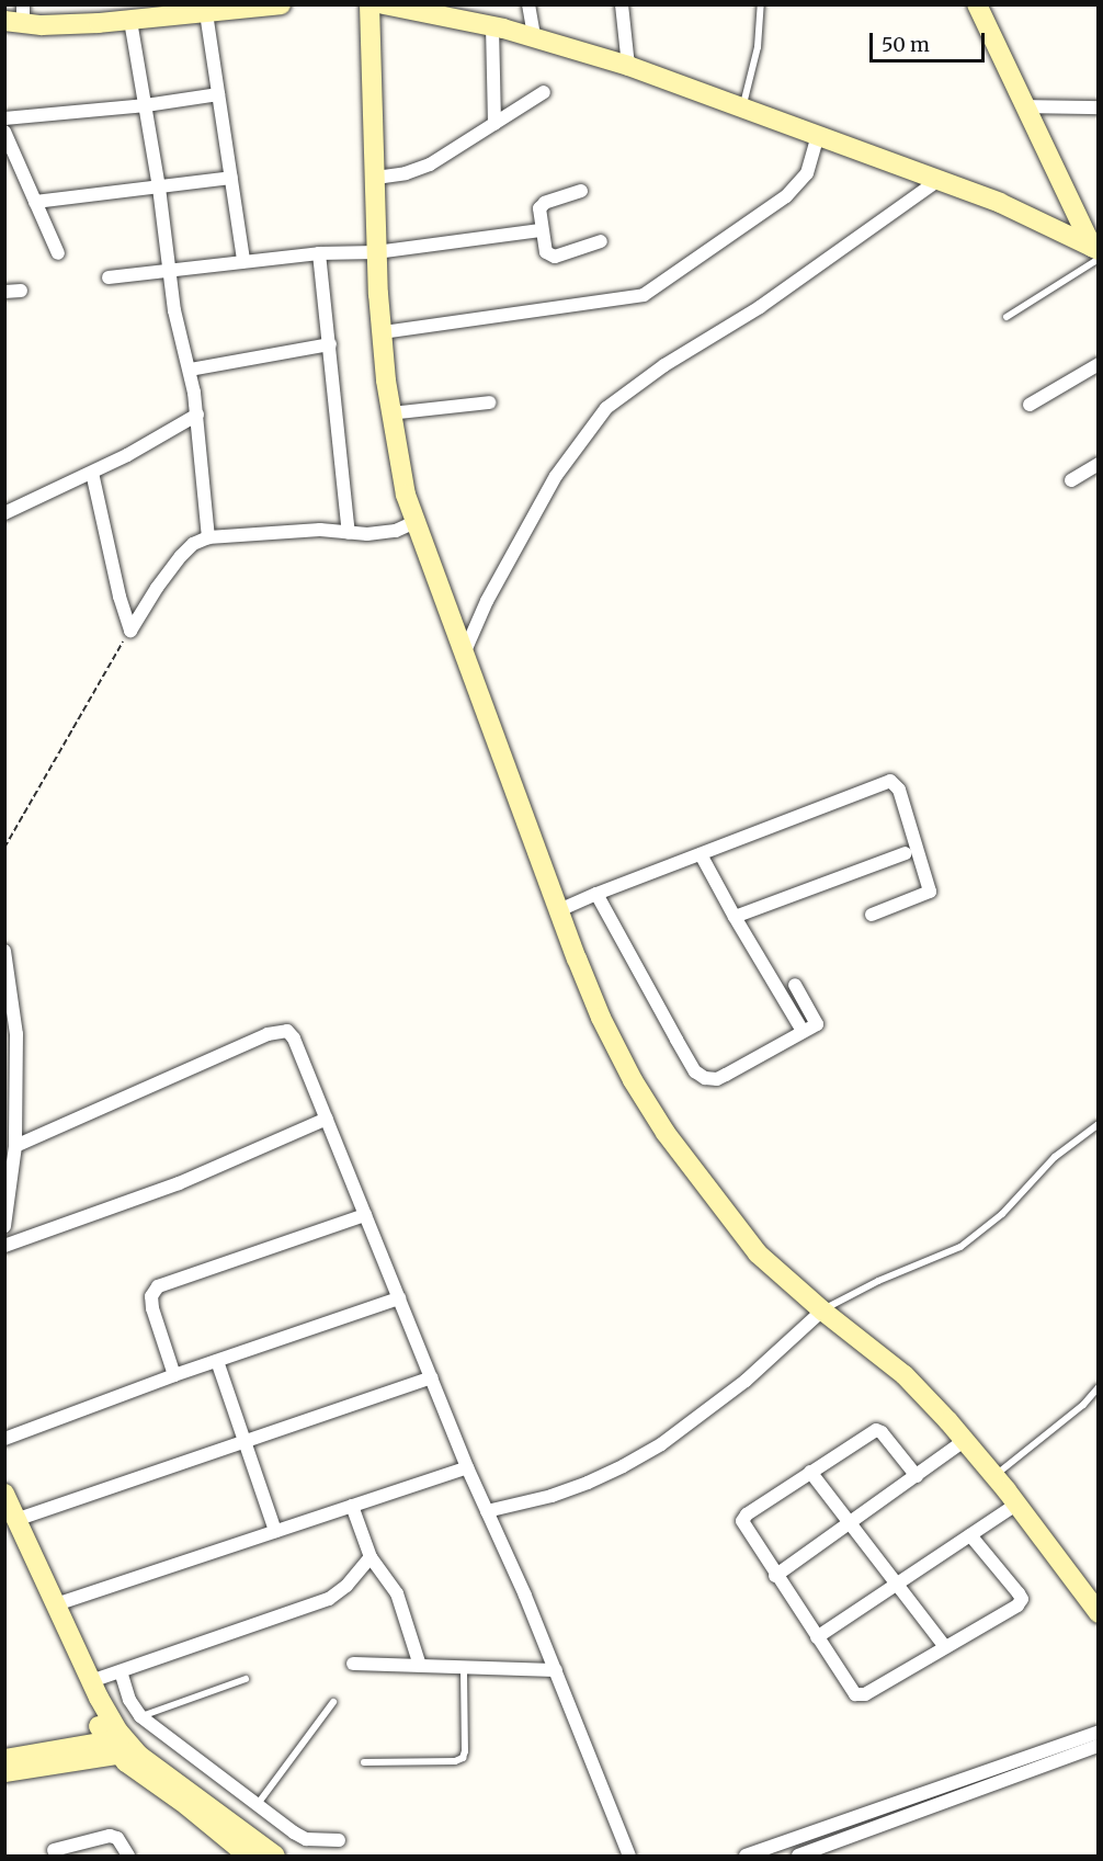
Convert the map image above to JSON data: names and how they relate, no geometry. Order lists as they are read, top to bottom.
{
  "scale_bar": "50 m"
}
